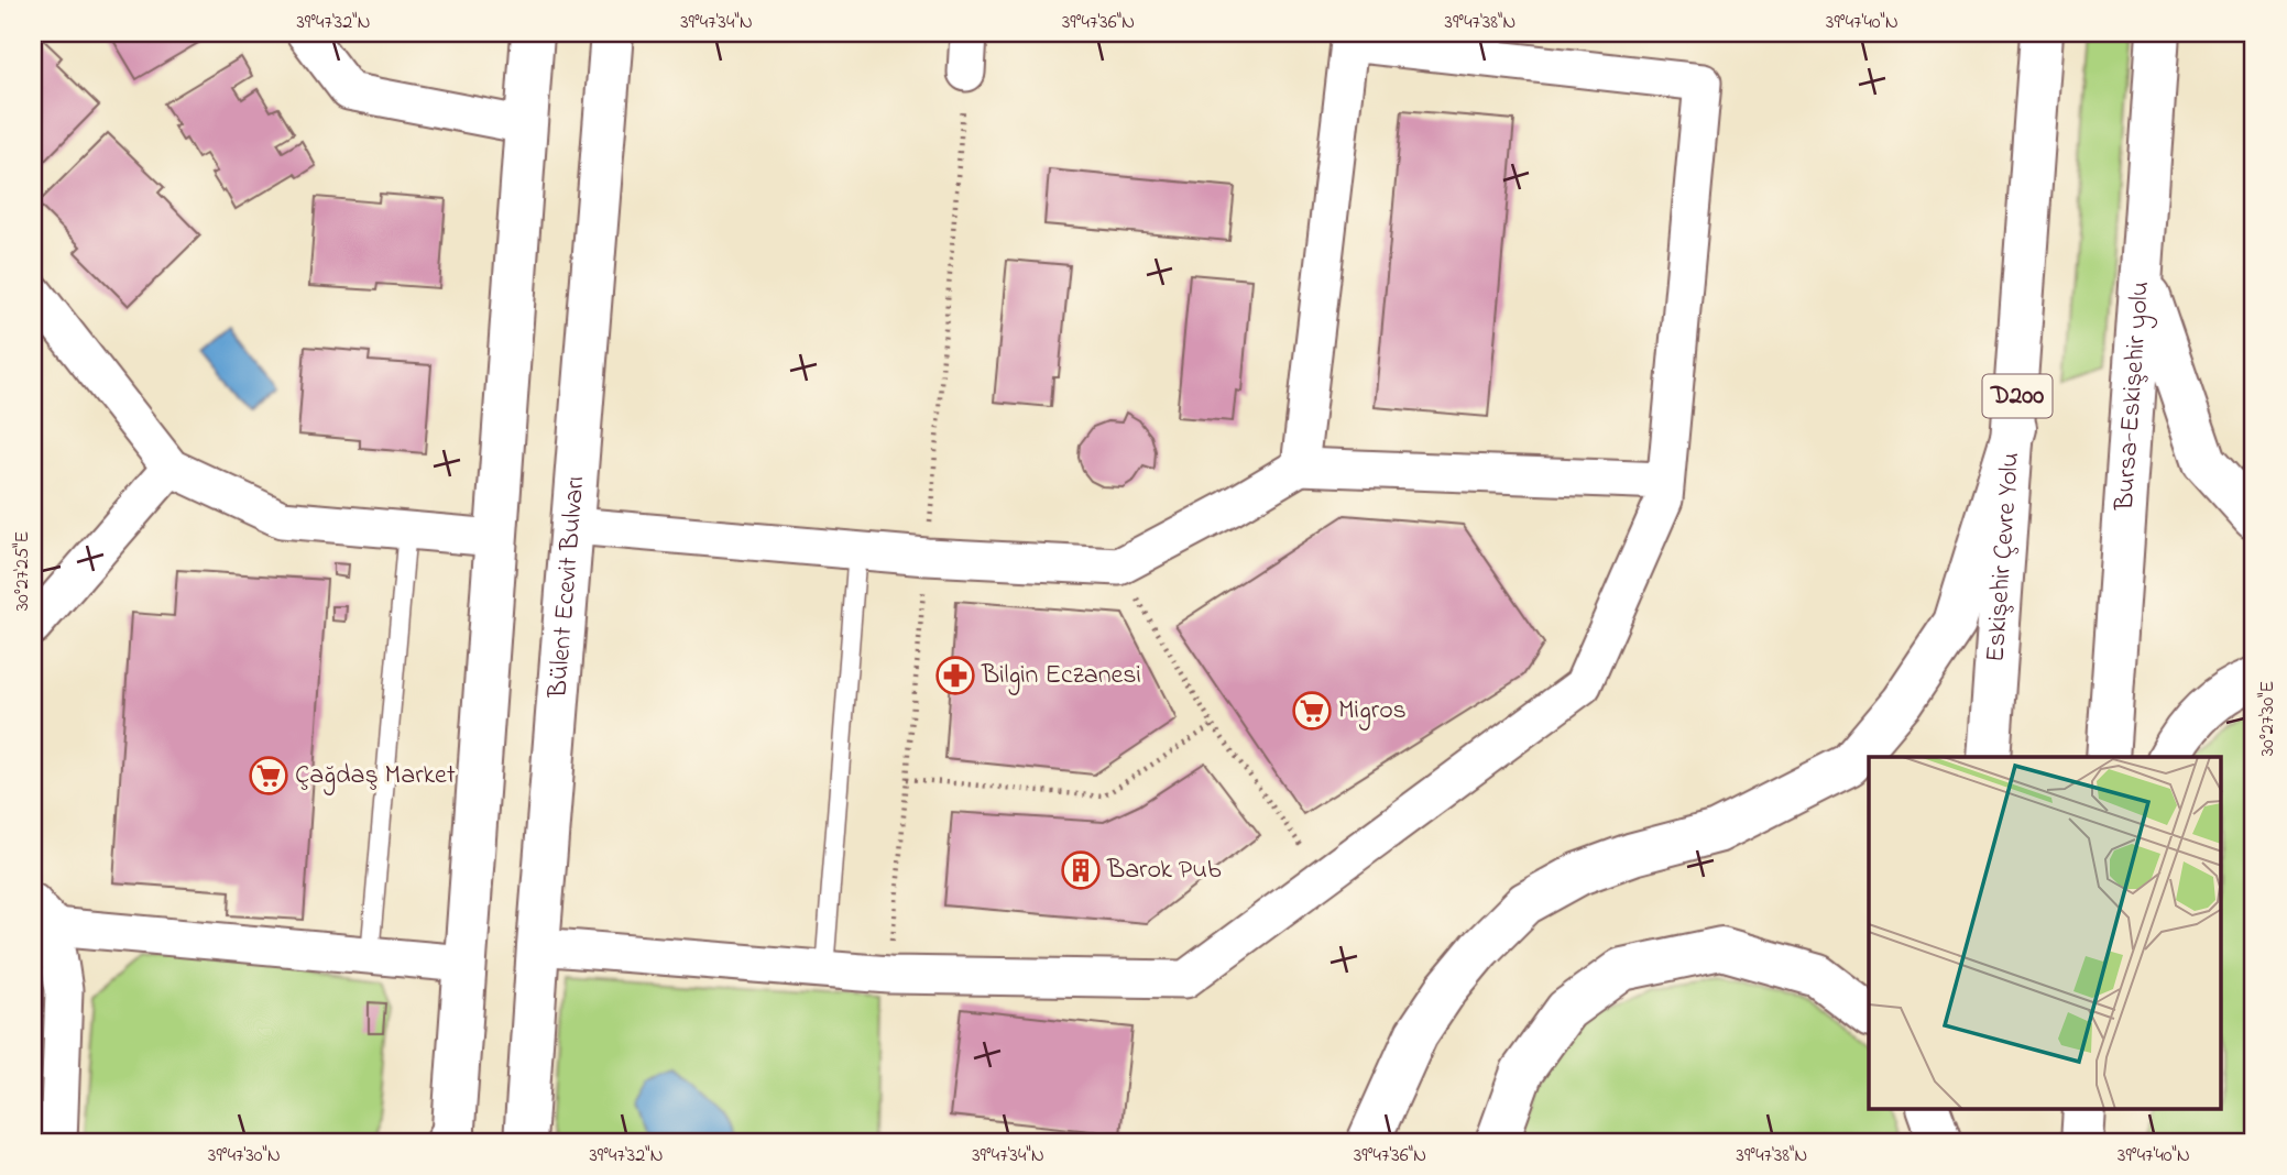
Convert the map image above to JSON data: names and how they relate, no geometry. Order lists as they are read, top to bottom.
{
  "streets": {
    "main road": [
      "D200",
      "Bursa-Eskişehir yolu",
      "Eskişehir Çevre Yolu",
      "Bülent Ecevit Bulvarı"
    ]
  },
  "places": {
    "pharmacy": ["Bilgin Eczanesi"],
    "supermarket": ["Migros", "Çağdaş Market"],
    "building": ["Barok Pub"]
  },
  "coordinates": [
    "39°47'32\"N",
    "39°47'34\"N",
    "39°47'36\"N",
    "39°47'38\"N",
    "39°47'40\"N",
    "30°27'25\"E",
    "30°27'30\"E",
    "39°47'30\"N"
  ]
}
